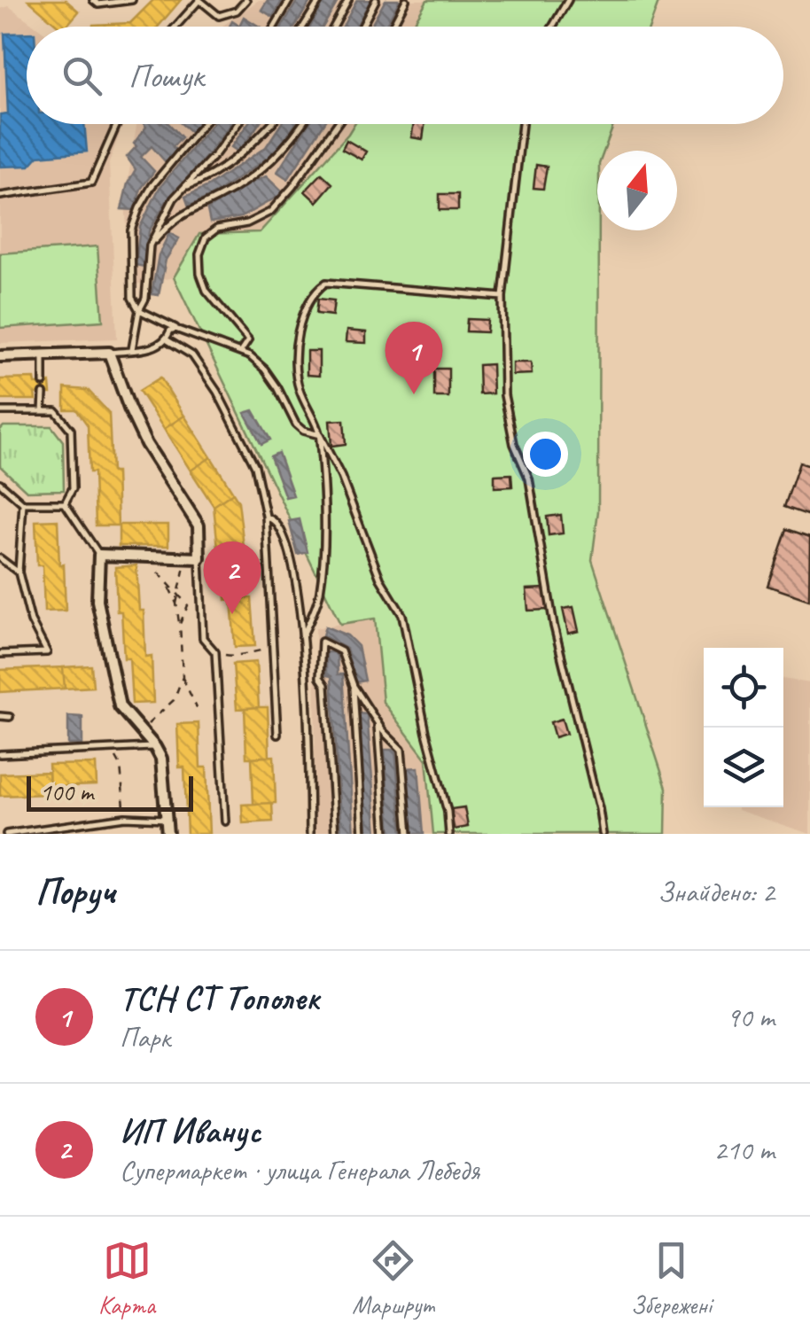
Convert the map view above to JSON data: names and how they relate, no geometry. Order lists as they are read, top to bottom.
{
  "scale_bar": "100 m",
  "north": "top",
  "page": {
    "search": "Пошук",
    "pins": ["1", "2"],
    "scale": "100 m",
    "heading": ["Поруч", "Знайдено: 2"],
    "list": [
      {
        "mark": "1",
        "name": "ТСН СТ Тополек",
        "note": "Парк",
        "value": "90 m"
      },
      {
        "mark": "2",
        "name": "ИП Иванус",
        "note": "Супермаркет · улица Генерала Лебедя",
        "value": "210 m"
      }
    ],
    "nav": ["Карта", "Маршрут", "Збережені"]
  }
}
